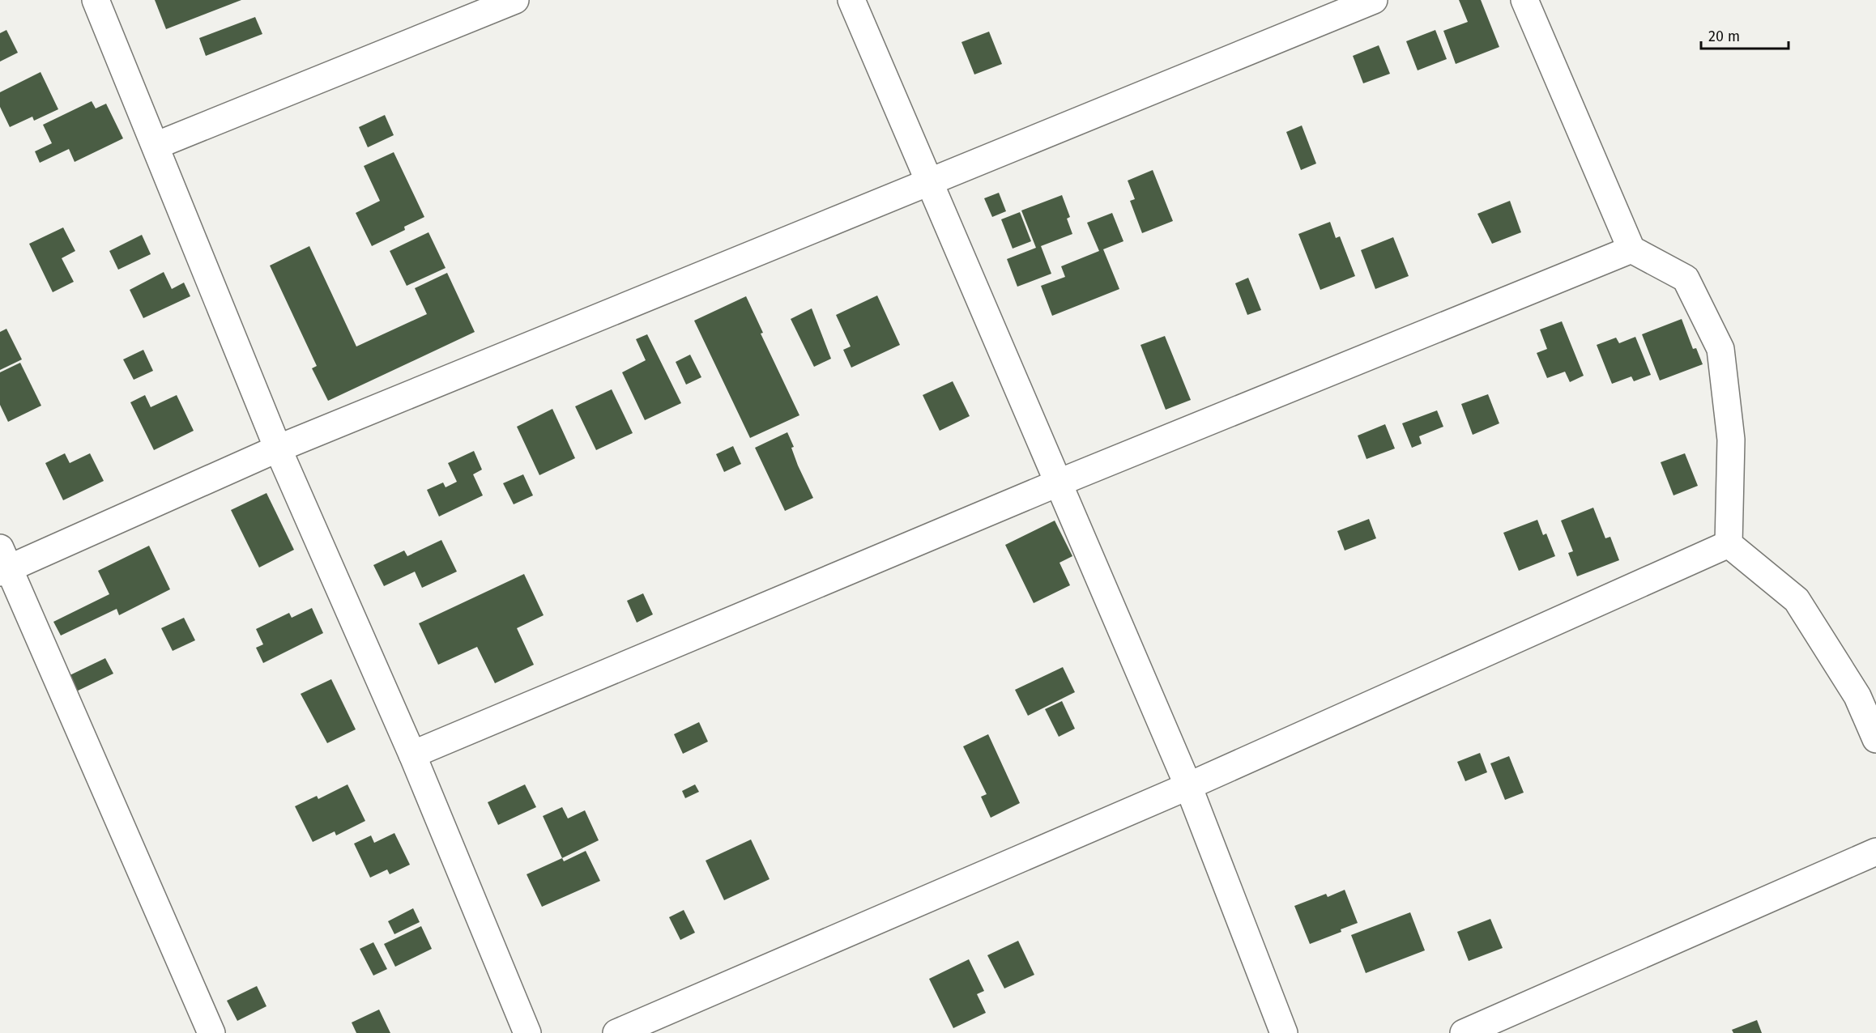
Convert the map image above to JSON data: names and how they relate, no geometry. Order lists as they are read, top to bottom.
{
  "scale_bar": "20 m"
}
